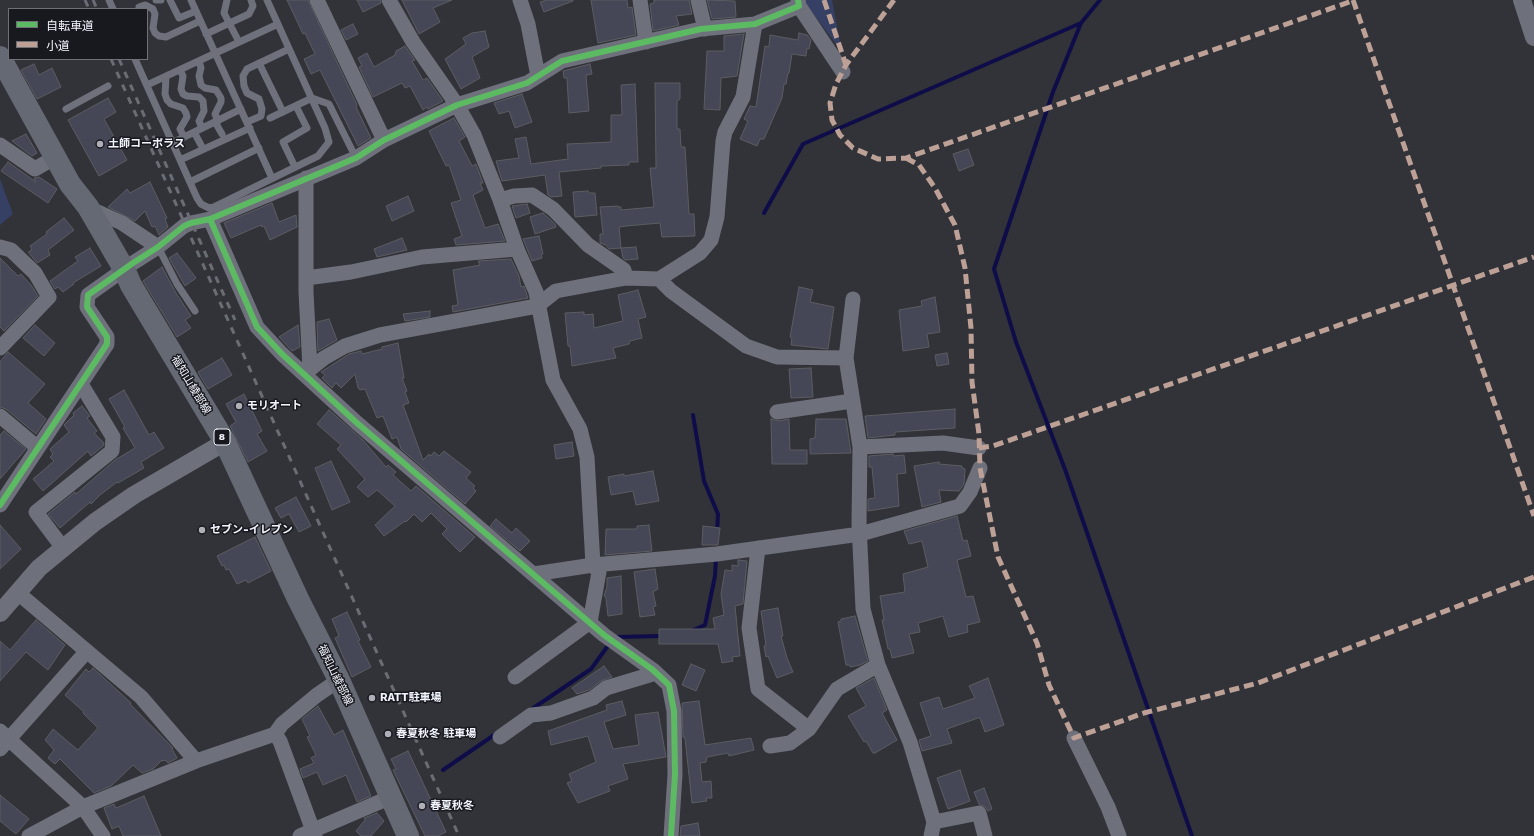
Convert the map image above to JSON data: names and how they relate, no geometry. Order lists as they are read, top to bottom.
{
  "streets": {
    "main road": ["福知山綾部線", "8"]
  },
  "places": [
    "土師コーポラス",
    "モリオート",
    "セブン-イレブン",
    "RATT駐車場",
    "春夏秋冬 駐車場",
    "春夏秋冬"
  ],
  "legend": ["自転車道", "小道"]
}
